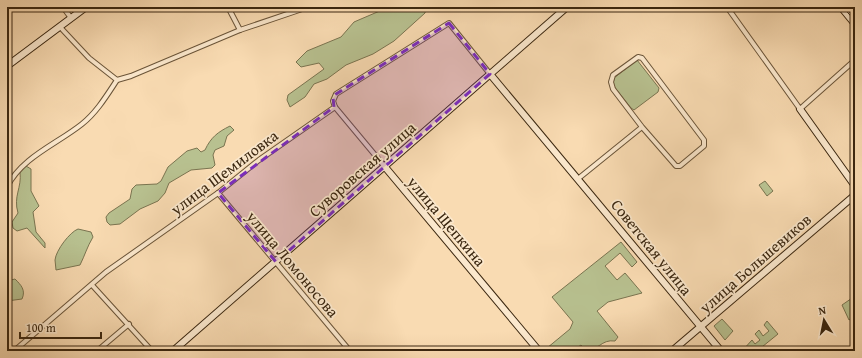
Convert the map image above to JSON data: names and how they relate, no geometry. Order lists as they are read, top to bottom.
{
  "streets": {
    "street": [
      "Суворовская улица",
      "улица Щемиловка",
      "улица Щепкина",
      "Советская улица",
      "улица Большевиков",
      "улица Ломоносова"
    ]
  },
  "crossings": [
    ["Суворовская улица", "улица Щепкина"],
    ["Суворовская улица", "Советская улица"],
    ["Суворовская улица", "улица Ломоносова"],
    ["улица Щемиловка", "улица Щепкина"],
    ["улица Щемиловка", "Советская улица"],
    ["улица Щемиловка", "улица Ломоносова"],
    ["улица Щепкина", "Советская улица"],
    ["Советская улица", "улица Большевиков"]
  ],
  "scale_bar": "100 m",
  "north": "top"
}
